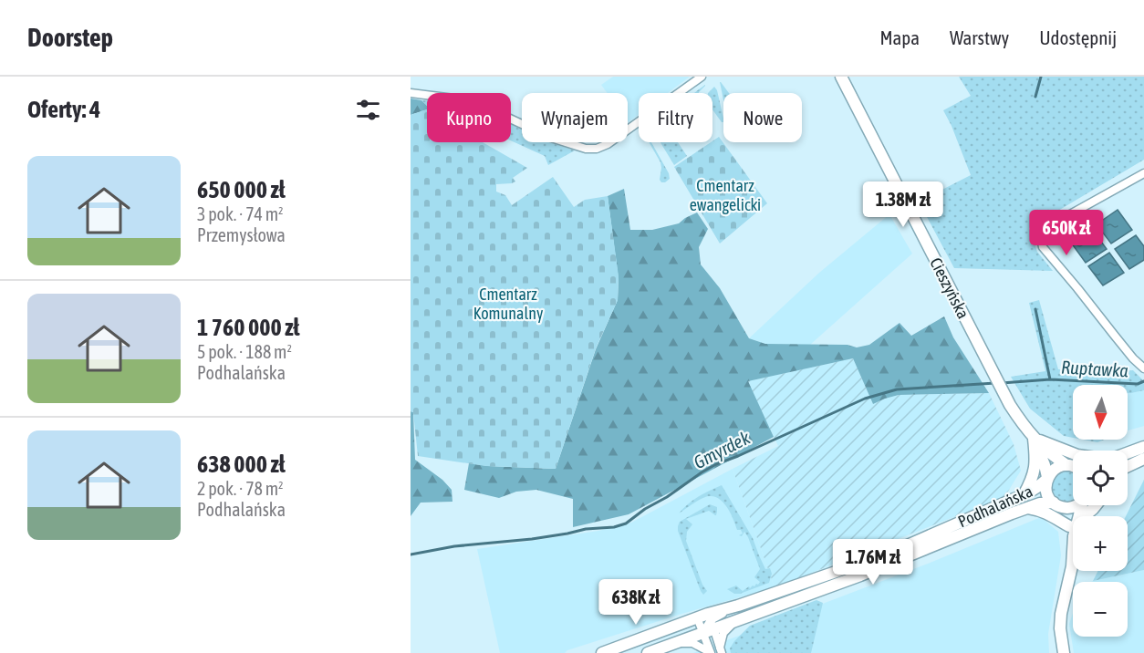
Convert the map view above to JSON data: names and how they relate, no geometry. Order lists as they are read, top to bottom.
{
  "streets": {
    "street": ["Cieszyńska", "Podhalańska"]
  },
  "crossings": [
    ["Cieszyńska", "Podhalańska"]
  ],
  "water": ["Ruptawka", "Gmyrdek"],
  "parks": ["Cmentarz ewangelicki", "Cmentarz Komunalny"],
  "north": "bottom",
  "page": {
    "header": "Doorstep",
    "nav": ["Mapa", "Warstwy", "Udostępnij"],
    "heading": "Oferty: 4",
    "chip": [
      "Kupno",
      "Wynajem",
      "Filtry",
      "Nowe"
    ],
    "list": [
      {
        "name": "650 000 zł",
        "note": "3 pok. · 74 m² · Przemysłowa"
      },
      {
        "name": "1 760 000 zł",
        "note": "5 pok. · 188 m² · Podhalańska"
      },
      {
        "name": "638 000 zł",
        "note": "2 pok. · 78 m² · Podhalańska"
      }
    ],
    "price": [
      "1.38M zł",
      "650K zł",
      "1.76M zł",
      "638K zł"
    ],
    "map_buttons": ["+", "−"]
  }
}
